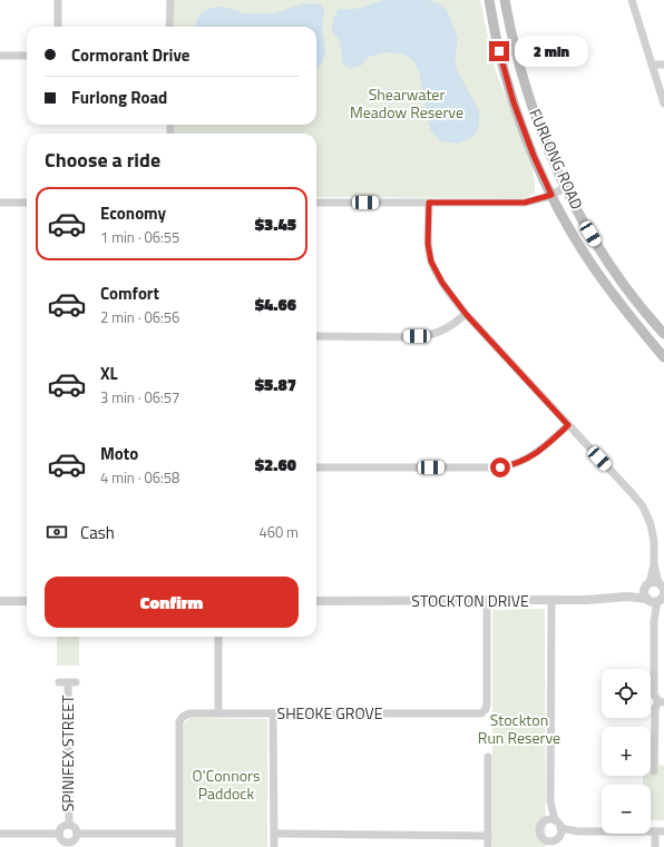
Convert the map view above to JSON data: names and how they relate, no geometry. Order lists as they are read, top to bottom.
{
  "streets": {
    "main road": ["FURLONG ROAD"],
    "street": ["STOCKTON DRIVE", "SHEOKE GROVE", "SPINIFEX STREET"]
  },
  "crossings": [
    ["STOCKTON DRIVE", "SHEOKE GROVE"]
  ],
  "parks": ["Shearwater Meadow Reserve", "Stockton Run Reserve", "O'Connors Paddock"],
  "page": {
    "banner": ["Cormorant Drive", "Furlong Road"],
    "bubble": "2 min",
    "heading": "Choose a ride",
    "list": [
      {
        "name": "Economy",
        "note": "1 min · 06:55",
        "value": "$3.45"
      },
      {
        "name": "Comfort",
        "note": "2 min · 06:56",
        "value": "$4.66"
      },
      {
        "name": "XL",
        "note": "3 min · 06:57",
        "value": "$5.87"
      },
      {
        "name": "Moto",
        "note": "4 min · 06:58",
        "value": "$2.60"
      }
    ],
    "pay": ["Cash", "460 m"],
    "buttons": "Confirm",
    "map_buttons": ["+", "−"]
  }
}
